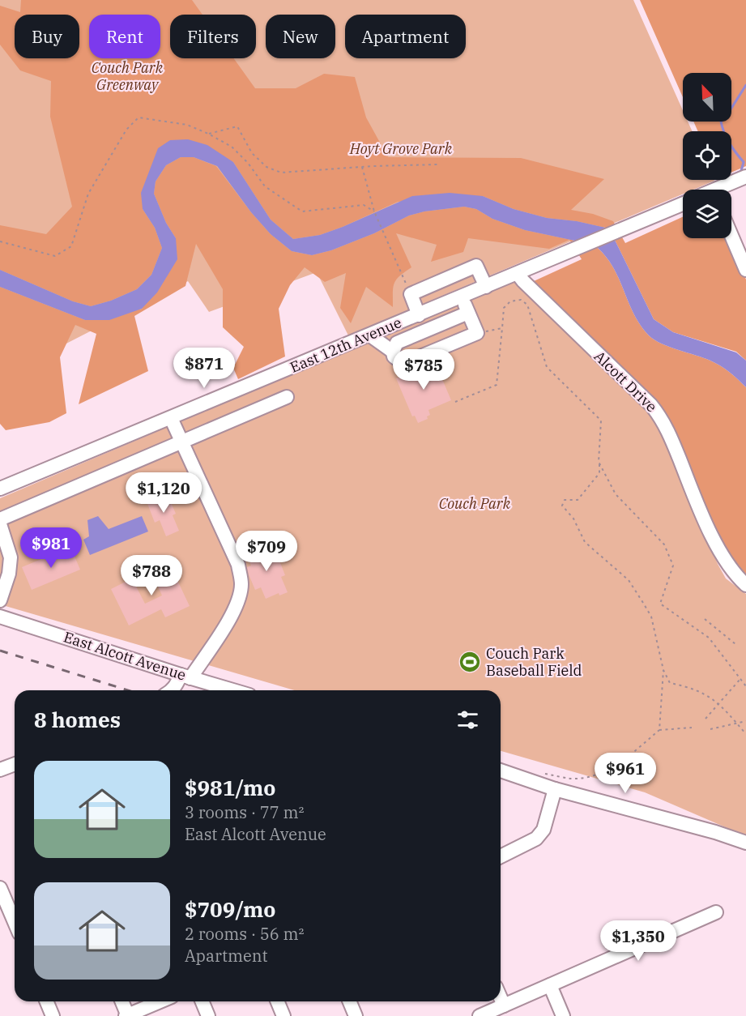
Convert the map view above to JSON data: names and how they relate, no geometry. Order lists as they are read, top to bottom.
{
  "streets": {
    "street": ["East 12th Avenue", "Alcott Drive", "East Alcott Avenue"]
  },
  "crossings": [
    ["East 12th Avenue", "Alcott Drive"]
  ],
  "parks": ["Couch Park Greenway", "Hoyt Grove Park", "Couch Park"],
  "places": {
    "sports": ["Couch Park Baseball Field"]
  },
  "north": "top left",
  "page": {
    "chip": [
      "Buy",
      "Rent",
      "Filters",
      "New",
      "Apartment"
    ],
    "price": [
      "$871",
      "$785",
      "$1,120",
      "$981",
      "$709",
      "$788",
      "$961",
      "$1,350"
    ],
    "heading": "8 homes",
    "list": [
      {
        "name": "$981/mo",
        "note": "3 rooms · 77 m² · East Alcott Avenue"
      },
      {
        "name": "$709/mo",
        "note": "2 rooms · 56 m² · Apartment"
      }
    ]
  }
}
